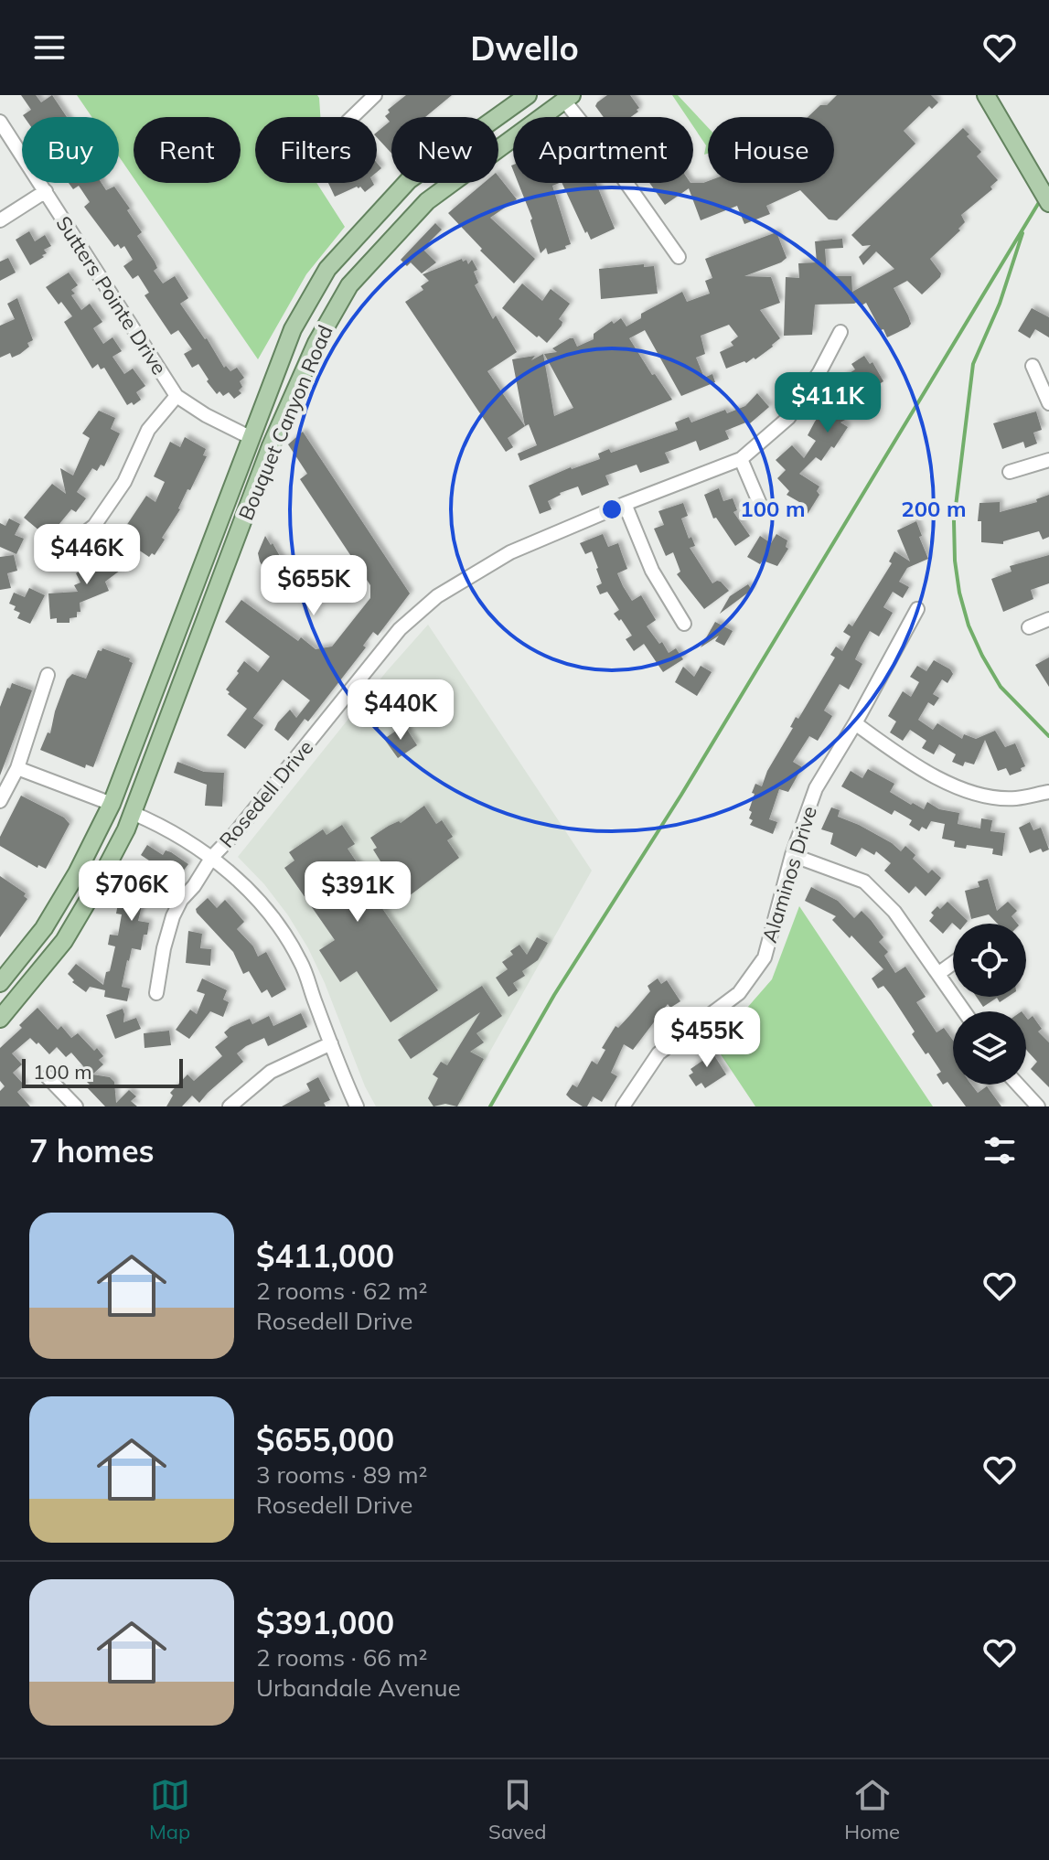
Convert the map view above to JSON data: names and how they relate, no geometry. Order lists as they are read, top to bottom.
{
  "streets": {
    "main road": ["Bouquet Canyon Road"],
    "street": ["Sutters Pointe Drive", "Rosedell Drive", "Alaminos Drive"]
  },
  "crossings": [
    ["Sutters Pointe Drive", "Bouquet Canyon Road"]
  ],
  "scale_bar": "100 m",
  "page": {
    "header": "Dwello",
    "chip": [
      "Buy",
      "Rent",
      "Filters",
      "New",
      "Apartment",
      "House"
    ],
    "price": [
      "$411K",
      "$446K",
      "$655K",
      "$440K",
      "$706K",
      "$391K",
      "$455K"
    ],
    "scale": "100 m",
    "heading": "7 homes",
    "list": [
      {
        "name": "$411,000",
        "note": "2 rooms · 62 m² · Rosedell Drive"
      },
      {
        "name": "$655,000",
        "note": "3 rooms · 89 m² · Rosedell Drive"
      },
      {
        "name": "$391,000",
        "note": "2 rooms · 66 m² · Urbandale Avenue"
      }
    ],
    "tabs": ["Map", "Saved", "Home"]
  },
  "rings": ["100 m", "200 m"]
}
